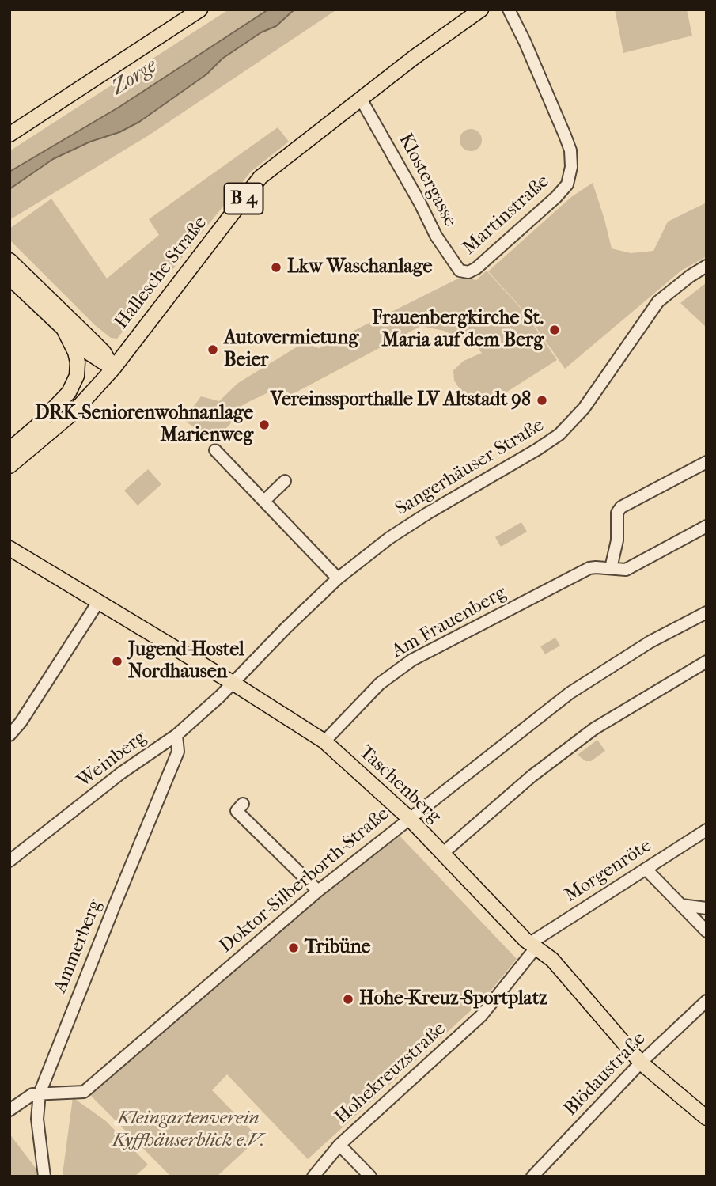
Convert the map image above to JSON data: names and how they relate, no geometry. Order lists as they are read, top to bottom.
{
  "streets": {
    "main road": ["B 4", "Hallesche Straße", "Taschenberg"],
    "street": [
      "Klostergasse",
      "Martinstraße",
      "Sangerhäuser Straße",
      "Am Frauenberg",
      "Weinberg",
      "Morgenröte",
      "Doktor-Silberborth-Straße",
      "Ammerberg",
      "Hohekreuzstraße",
      "Blödaustraße"
    ]
  },
  "crossings": [
    ["Klostergasse", "Martinstraße"],
    ["Klostergasse", "Hallesche Straße"],
    ["Sangerhäuser Straße", "Weinberg"],
    ["Sangerhäuser Straße", "Taschenberg"],
    ["Am Frauenberg", "Taschenberg"],
    ["Weinberg", "Taschenberg"],
    ["Weinberg", "Ammerberg"],
    ["Taschenberg", "Morgenröte"],
    ["Taschenberg", "Doktor-Silberborth-Straße"],
    ["Taschenberg", "Hohekreuzstraße"],
    ["Taschenberg", "Blödaustraße"],
    ["Morgenröte", "Hohekreuzstraße"],
    ["Doktor-Silberborth-Straße", "Ammerberg"]
  ],
  "water": ["Zorge"],
  "parks": ["Kleingartenverein Kyffhäuserblick e.V."],
  "places": [
    "Lkw Waschanlage",
    "Frauenbergkirche St. Maria auf dem Berg",
    "Autovermietung Beier",
    "Vereinssporthalle LV Altstadt 98",
    "DRK-Seniorenwohnanlage Marienweg",
    "Jugend-Hostel Nordhausen",
    "Tribüne",
    "Hohe-Kreuz-Sportplatz"
  ]
}
